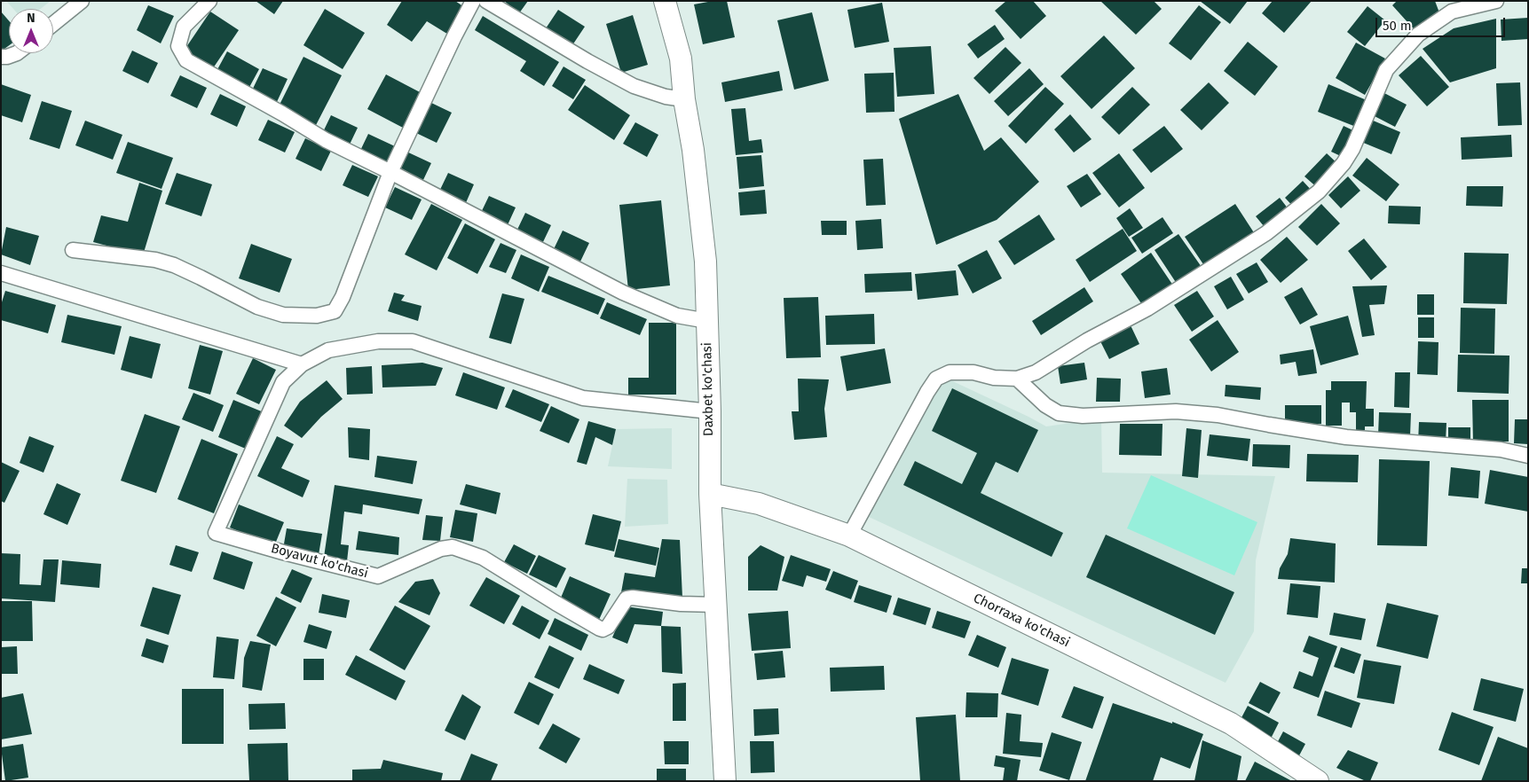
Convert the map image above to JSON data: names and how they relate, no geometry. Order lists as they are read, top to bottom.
{
  "streets": {
    "main road": ["Daxbet ko'chasi", "Chorraxa ko'chasi"],
    "street": ["Boyavut ko'chasi"]
  },
  "crossings": [
    ["Daxbet ko'chasi", "Boyavut ko'chasi"],
    ["Daxbet ko'chasi", "Chorraxa ko'chasi"]
  ],
  "scale_bar": "50 m",
  "north": "top"
}
